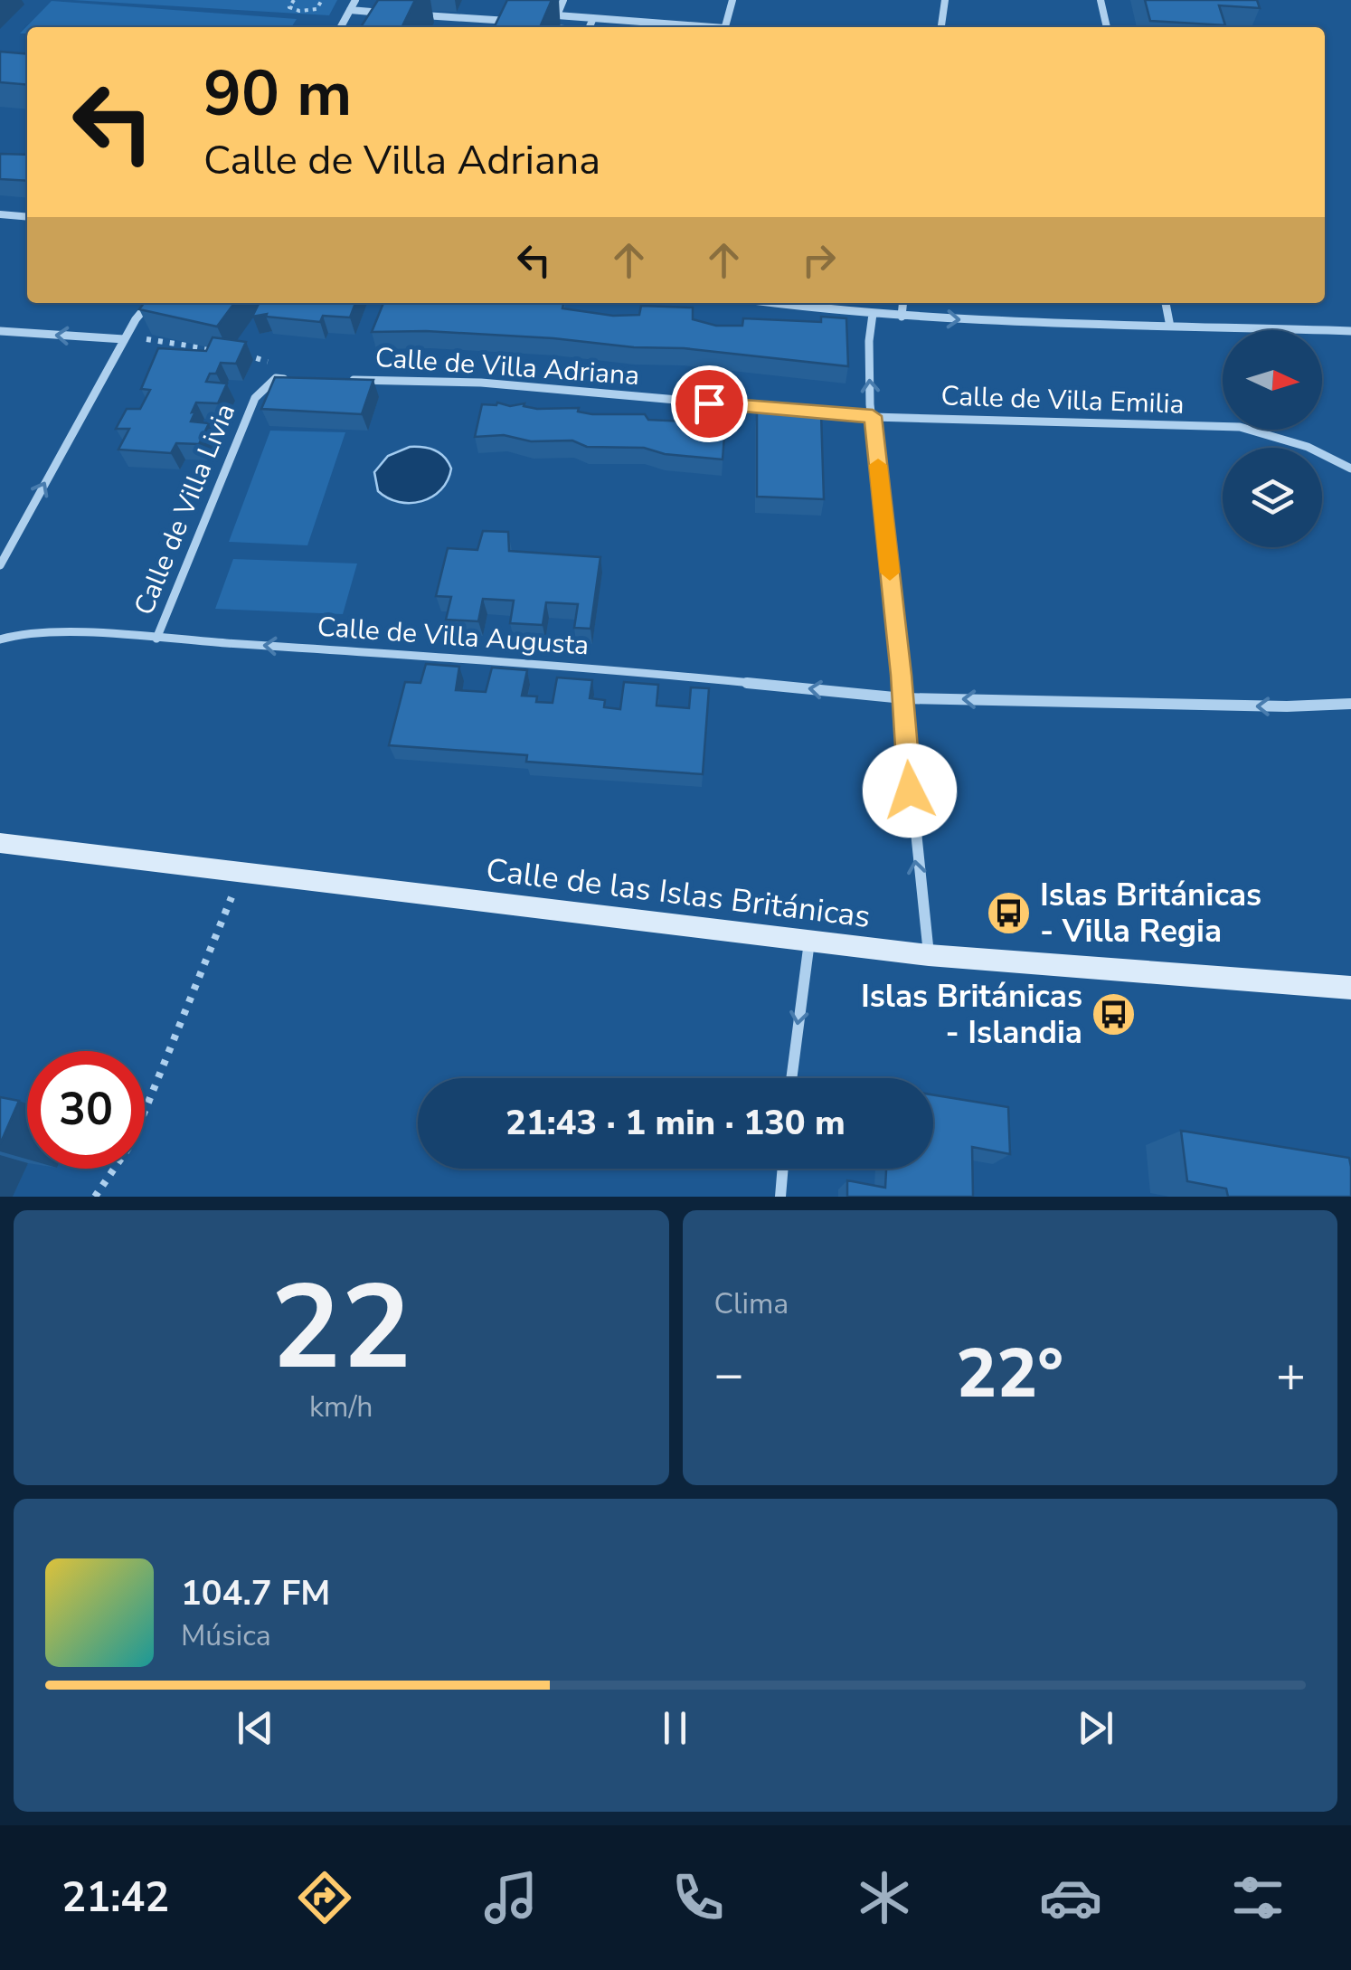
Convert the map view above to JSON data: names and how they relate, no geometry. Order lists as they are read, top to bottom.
{
  "streets": {
    "street": [
      "Calle de Villa Adriana",
      "Calle de Villa Emilia",
      "Calle de Villa Livia",
      "Calle de Villa Augusta",
      "Calle de las Islas Británicas"
    ]
  },
  "crossings": [
    ["Calle de Villa Adriana", "Calle de Villa Emilia"],
    ["Calle de Villa Livia", "Calle de Villa Augusta"]
  ],
  "one_way": ["Calle de Villa Augusta"],
  "places": {
    "bus stop": ["Islas Británicas - Villa Regia", "Islas Británicas - Islandia"]
  },
  "north": "right",
  "page": {
    "turn": ["90 m", "Calle de Villa Adriana"],
    "limit": "30",
    "trip": "21:43 · 1 min · 130 m",
    "tile": [
      ["22", "km/h"],
      "Clima"
    ],
    "heat": ["−", "22°", "+"],
    "song": ["104.7 FM", "Música"],
    "tabs": "21:42"
  }
}
